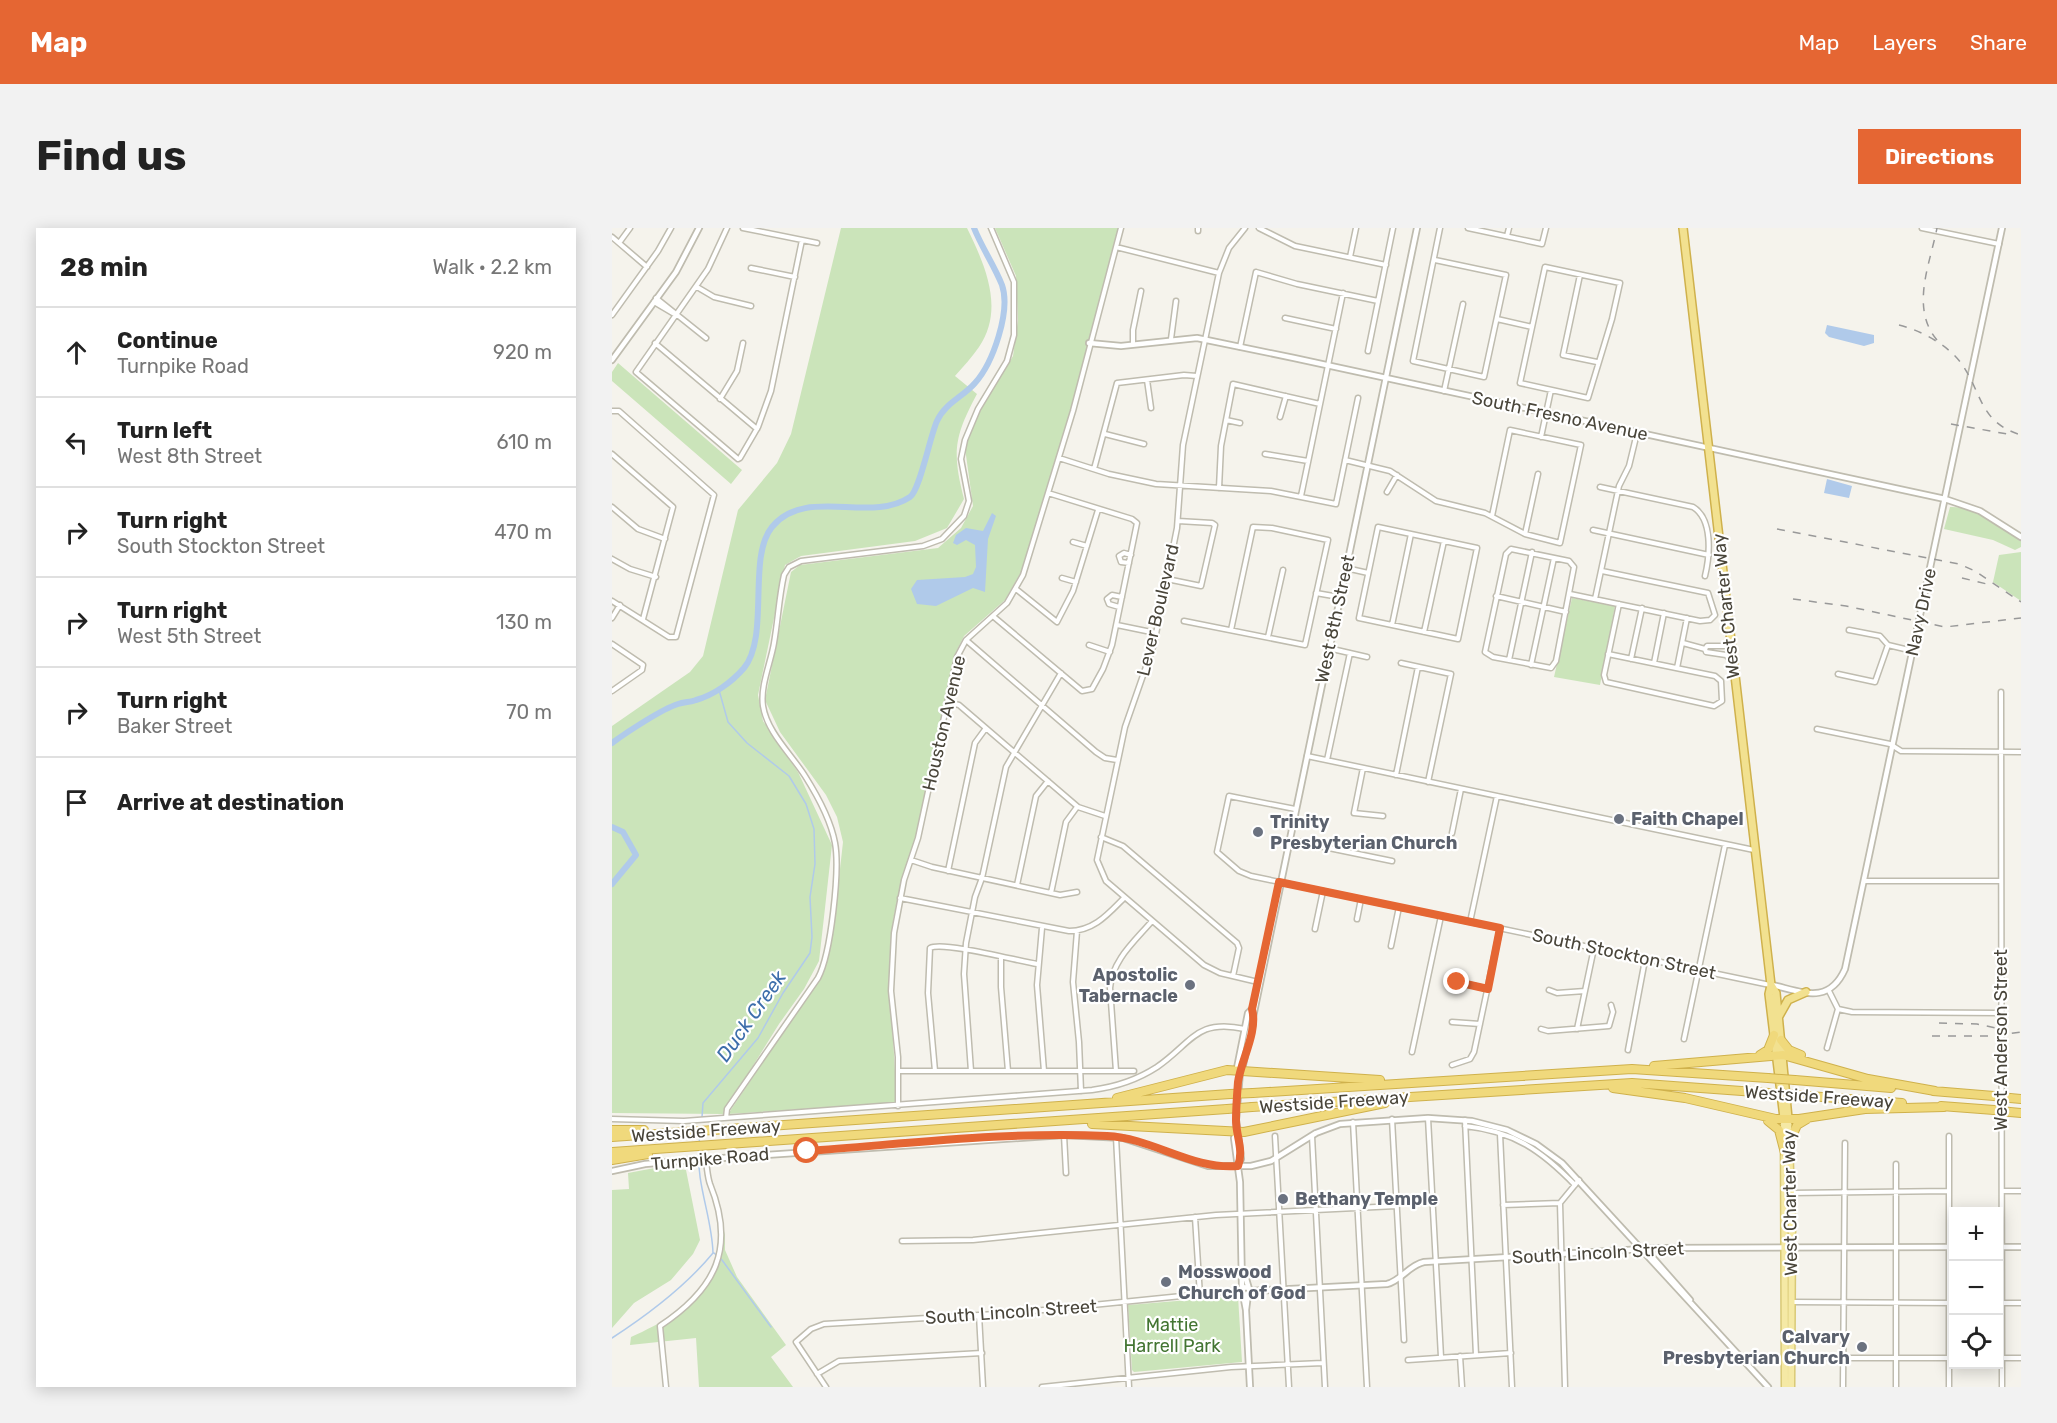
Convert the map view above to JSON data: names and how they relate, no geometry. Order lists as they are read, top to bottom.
{
  "streets": {
    "highway": ["West Charter Way", "Westside Freeway"],
    "street": [
      "South Fresno Avenue",
      "Lever Boulevard",
      "Navy Drive",
      "West 8th Street",
      "Houston Avenue",
      "South Stockton Street",
      "West Anderson Street",
      "Turnpike Road",
      "South Lincoln Street"
    ]
  },
  "crossings": [
    ["South Fresno Avenue", "West Charter Way"],
    ["South Fresno Avenue", "Lever Boulevard"],
    ["South Fresno Avenue", "Navy Drive"],
    ["South Fresno Avenue", "West 8th Street"],
    ["South Fresno Avenue", "Houston Avenue"],
    ["West Charter Way", "South Stockton Street"],
    ["West Charter Way", "South Lincoln Street"],
    ["Lever Boulevard", "West 8th Street"],
    ["Navy Drive", "South Stockton Street"],
    ["West 8th Street", "South Stockton Street"],
    ["West 8th Street", "Turnpike Road"],
    ["West 8th Street", "South Lincoln Street"],
    ["Turnpike Road", "South Lincoln Street"]
  ],
  "water": ["Duck Creek"],
  "parks": ["Mattie Harrell Park"],
  "places": [
    "Faith Chapel",
    "Trinity Presbyterian Church",
    "Apostolic Tabernacle",
    "Bethany Temple",
    "Mosswood Church of God",
    "Calvary Presbyterian Church"
  ],
  "page": {
    "header": "Map",
    "nav": ["Map", "Layers", "Share"],
    "buttons": "Directions",
    "title": "Find us",
    "heading": ["28 min", "Walk · 2.2 km"],
    "list": [
      ["Continue", "Turnpike Road", "920 m"],
      ["Turn left", "West 8th Street", "610 m"],
      ["Turn right", "South Stockton Street", "470 m"],
      ["Turn right", "West 5th Street", "130 m"],
      ["Turn right", "Baker Street", "70 m"],
      "Arrive at destination"
    ],
    "map_buttons": ["+", "−"]
  }
}
